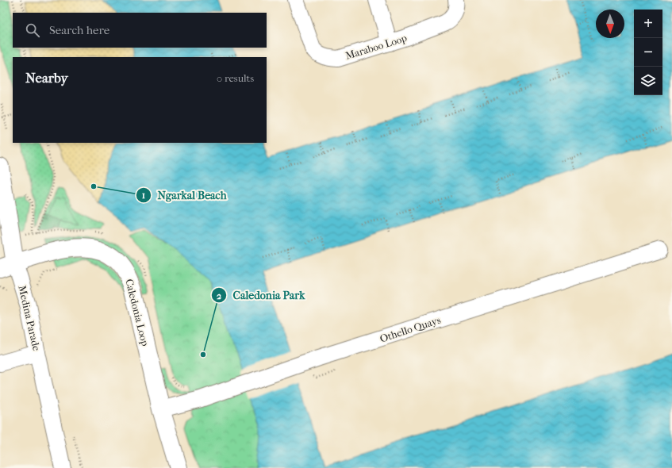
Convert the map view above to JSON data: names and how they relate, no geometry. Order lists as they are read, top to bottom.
{
  "streets": {
    "street": [
      "Maraboo Loop",
      "Caledonia Loop",
      "Medina Parade",
      "Othello Quays"
    ]
  },
  "crossings": [
    ["Caledonia Loop", "Medina Parade"],
    ["Caledonia Loop", "Othello Quays"]
  ],
  "places": ["Ngarkal Beach", "Caledonia Park"],
  "north": "bottom",
  "page": {
    "map_buttons": ["+", "−"],
    "search": "Search here",
    "heading": ["Nearby", "0 results"]
  }
}
